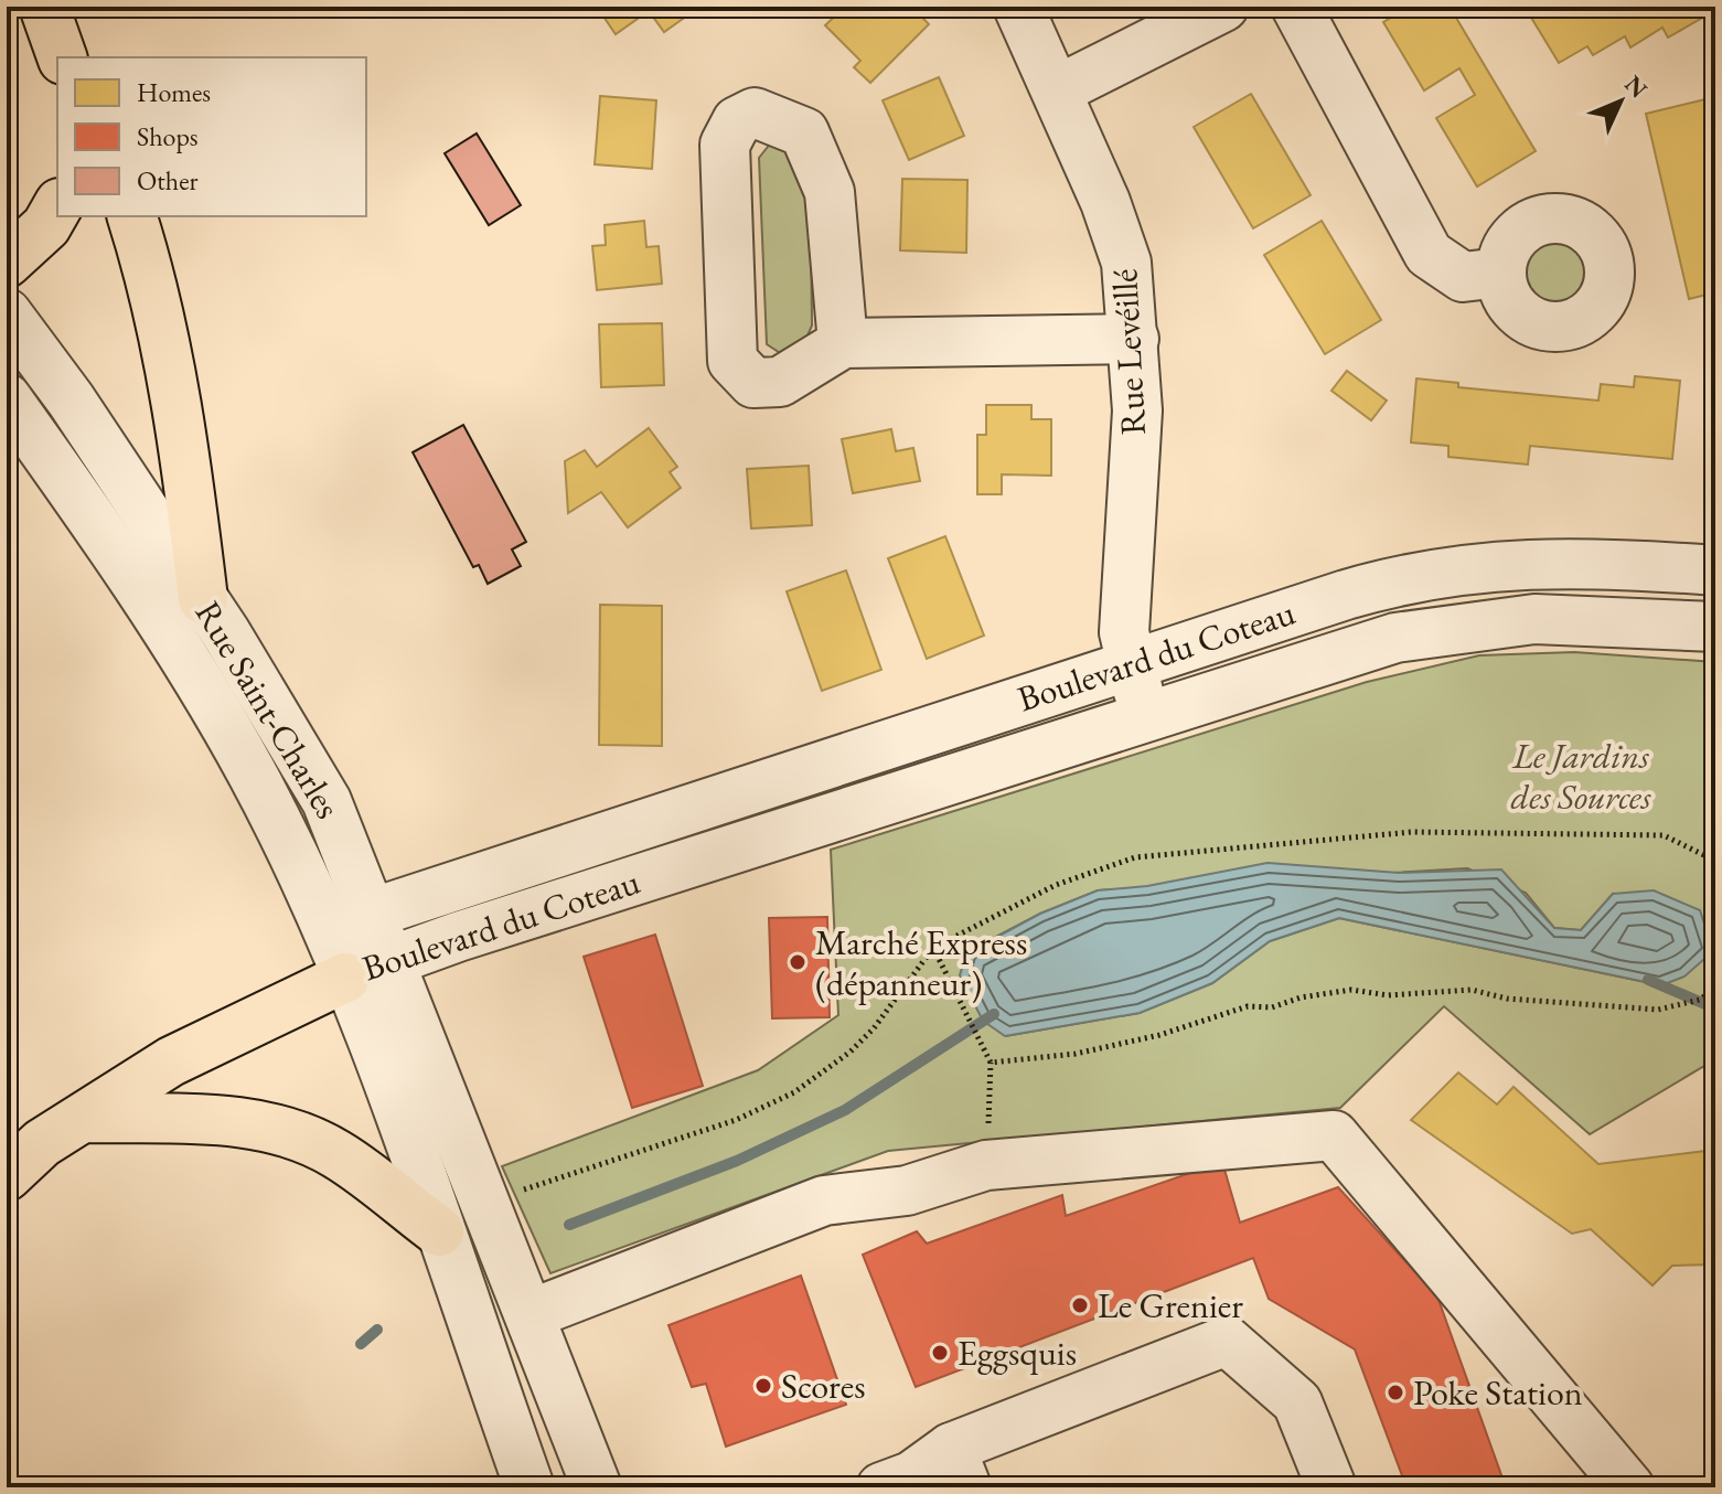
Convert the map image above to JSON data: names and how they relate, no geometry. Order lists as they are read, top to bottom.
{
  "streets": {
    "street": ["Rue Levéillé", "Boulevard du Coteau", "Rue Saint-Charles"]
  },
  "crossings": [
    ["Rue Levéillé", "Boulevard du Coteau"],
    ["Boulevard du Coteau", "Rue Saint-Charles"]
  ],
  "parks": ["Le Jardins des Sources"],
  "places": [
    "Marché Express (dépanneur)",
    "Le Grenier",
    "Eggsquis",
    "Scores",
    "Poke Station"
  ],
  "legend": ["Homes", "Shops", "Other"],
  "north": "top right"
}
